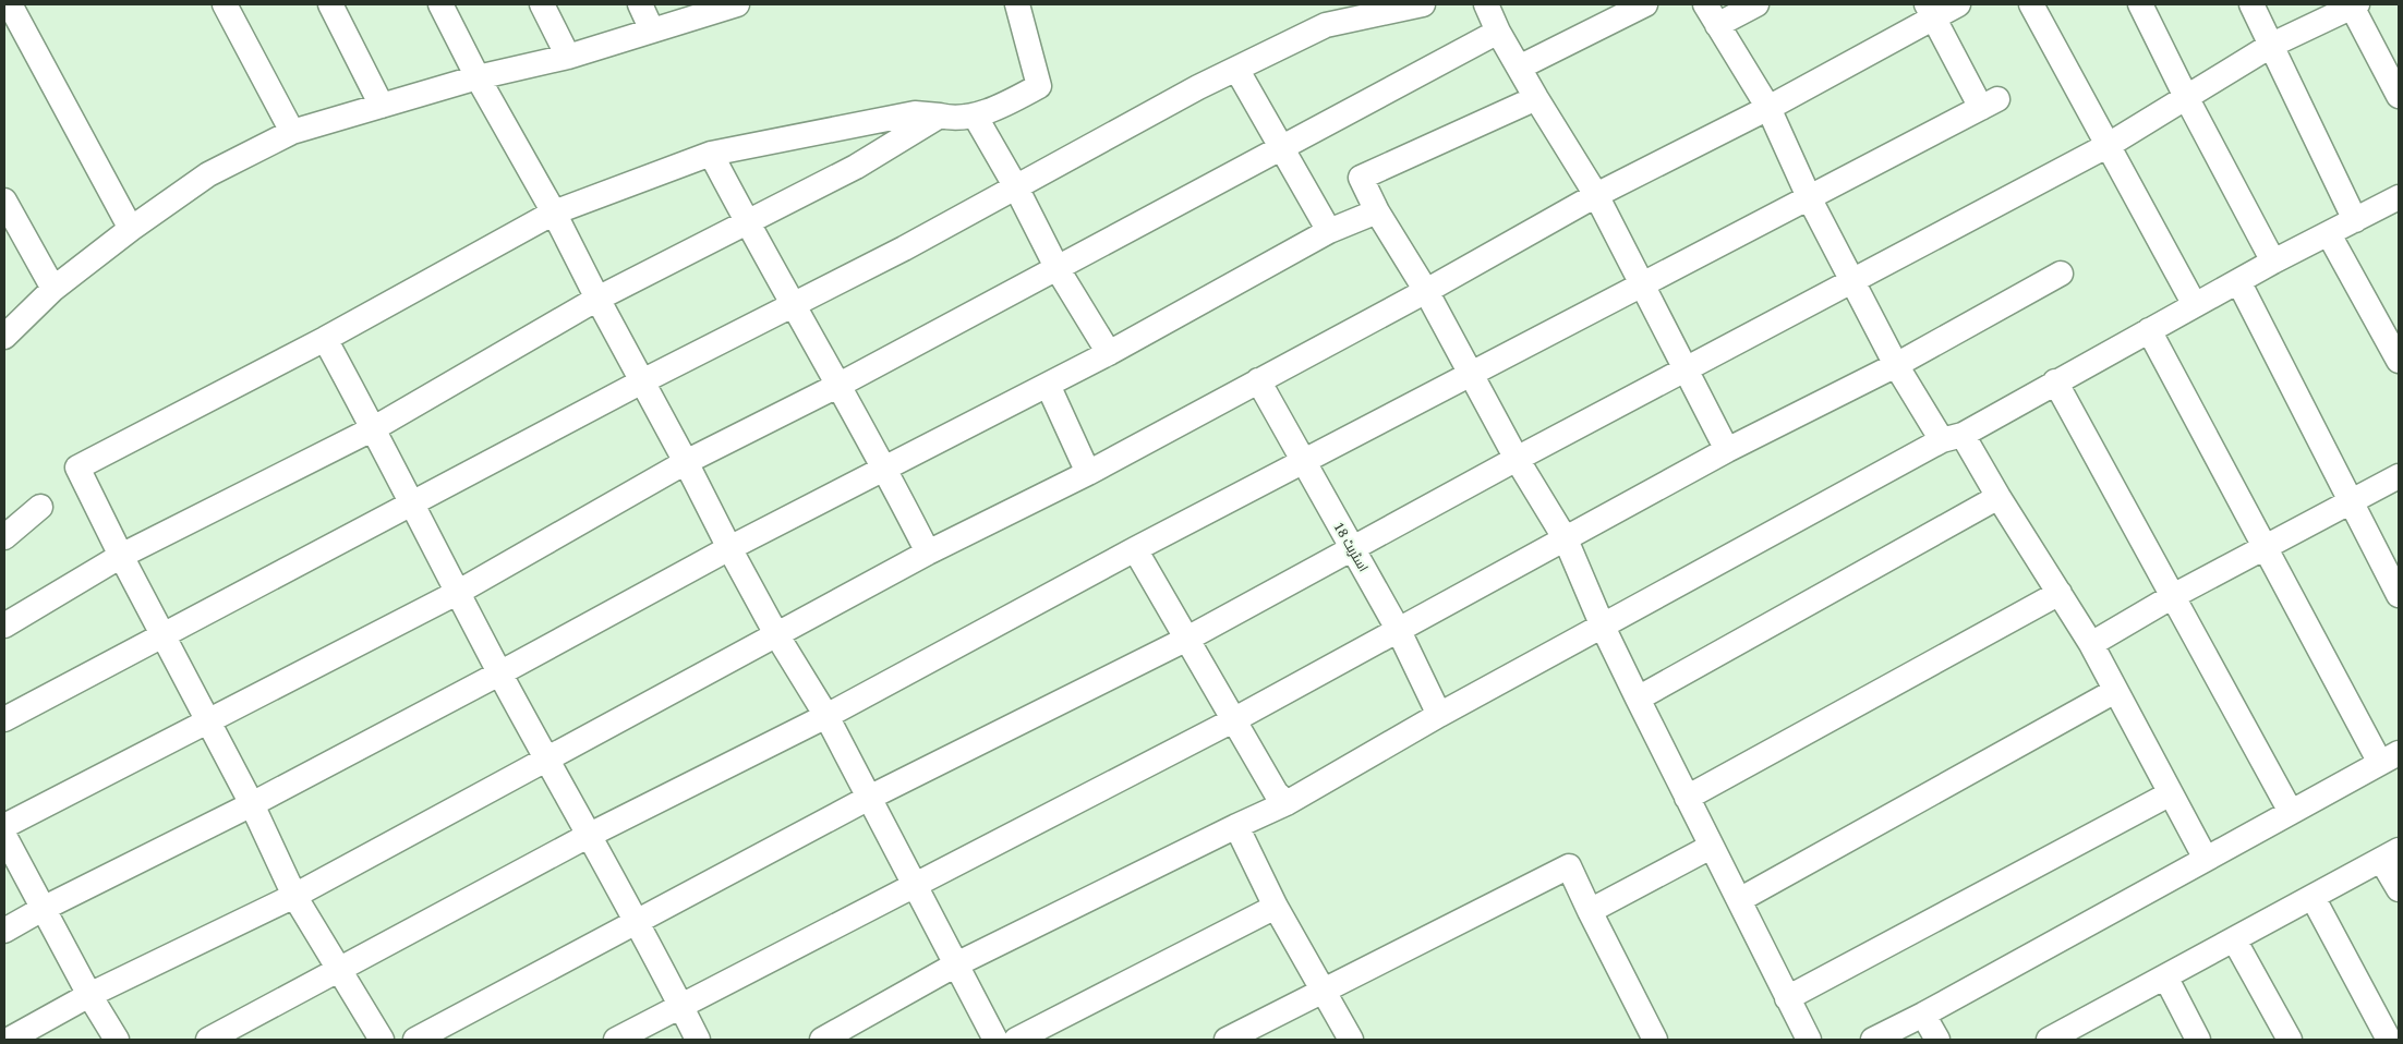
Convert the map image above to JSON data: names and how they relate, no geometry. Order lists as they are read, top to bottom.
{
  "streets": {
    "street": ["اسٹریٹ 18"]
  }
}
